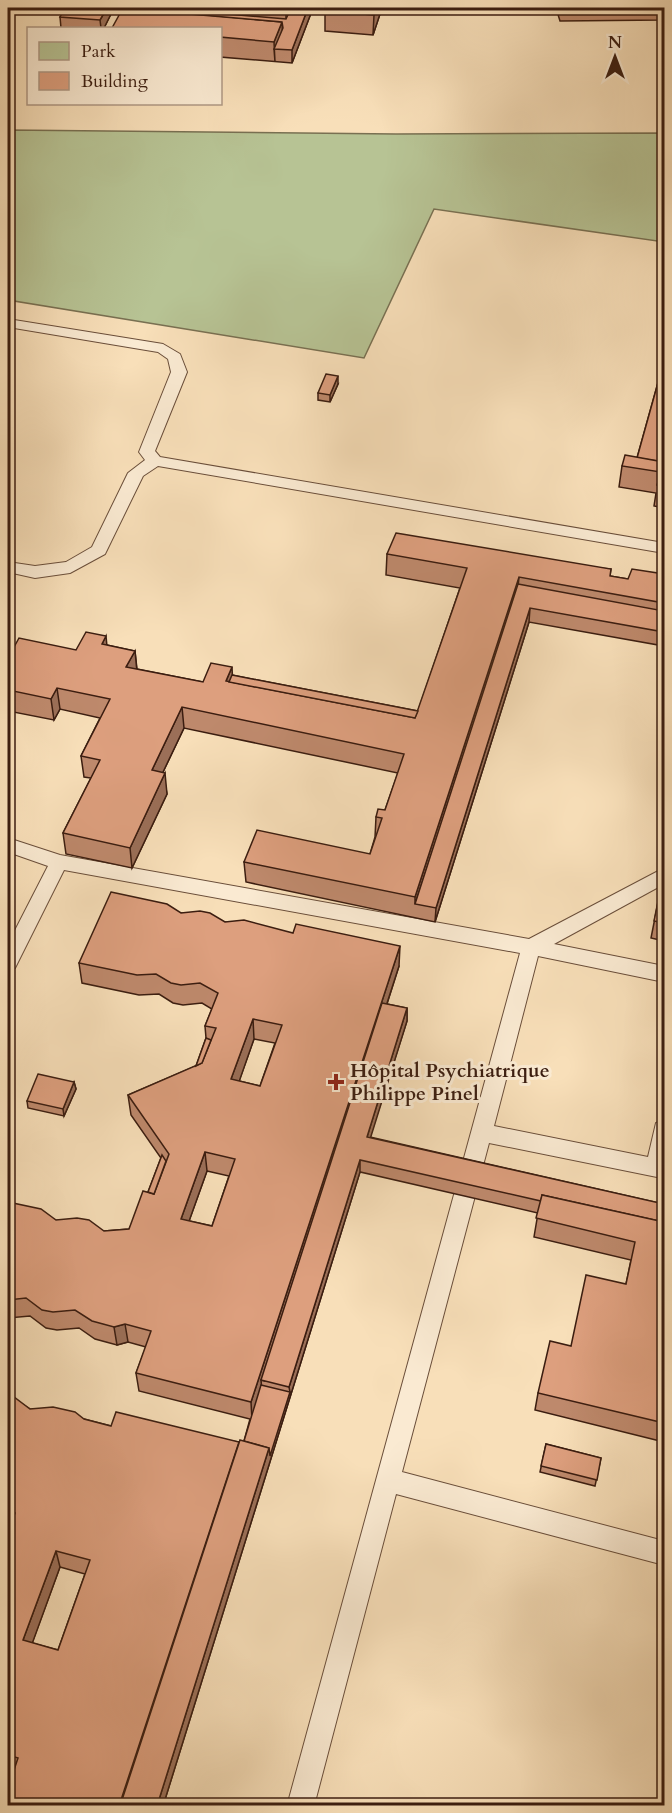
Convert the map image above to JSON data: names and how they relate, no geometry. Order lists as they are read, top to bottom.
{
  "places": {
    "health": ["Hôpital Psychiatrique Philippe Pinel"]
  },
  "legend": ["Park", "Building"],
  "north": "top"
}
